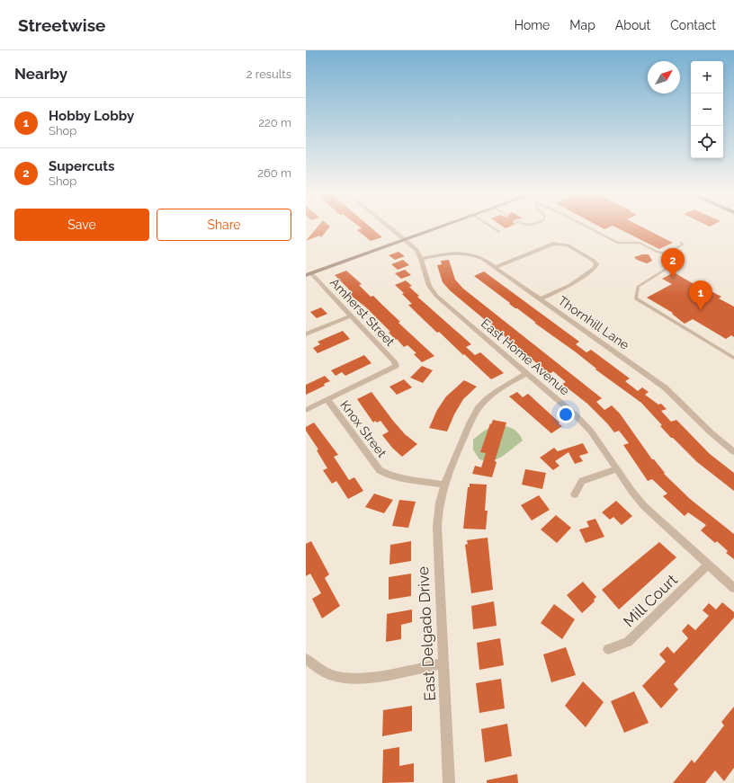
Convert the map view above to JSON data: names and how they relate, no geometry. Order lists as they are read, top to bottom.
{
  "streets": {
    "street": [
      "Amherst Street",
      "Thornhill Lane",
      "East Home Avenue",
      "Knox Street",
      "Mill Court",
      "East Delgado Drive"
    ]
  },
  "crossings": [
    ["Amherst Street", "Knox Street"],
    ["Thornhill Lane", "East Home Avenue"],
    ["East Home Avenue", "Mill Court"],
    ["East Home Avenue", "East Delgado Drive"],
    ["Knox Street", "East Delgado Drive"]
  ],
  "north": "top right",
  "page": {
    "header": "Streetwise",
    "nav": [
      "Home",
      "Map",
      "About",
      "Contact"
    ],
    "heading": ["Nearby", "2 results"],
    "map_buttons": ["+", "−"],
    "list": [
      {
        "mark": "1",
        "name": "Hobby Lobby",
        "note": "Shop",
        "value": "220 m"
      },
      {
        "mark": "2",
        "name": "Supercuts",
        "note": "Shop",
        "value": "260 m"
      }
    ],
    "buttons": ["Save", "Share"],
    "pins": ["2", "1"]
  }
}
